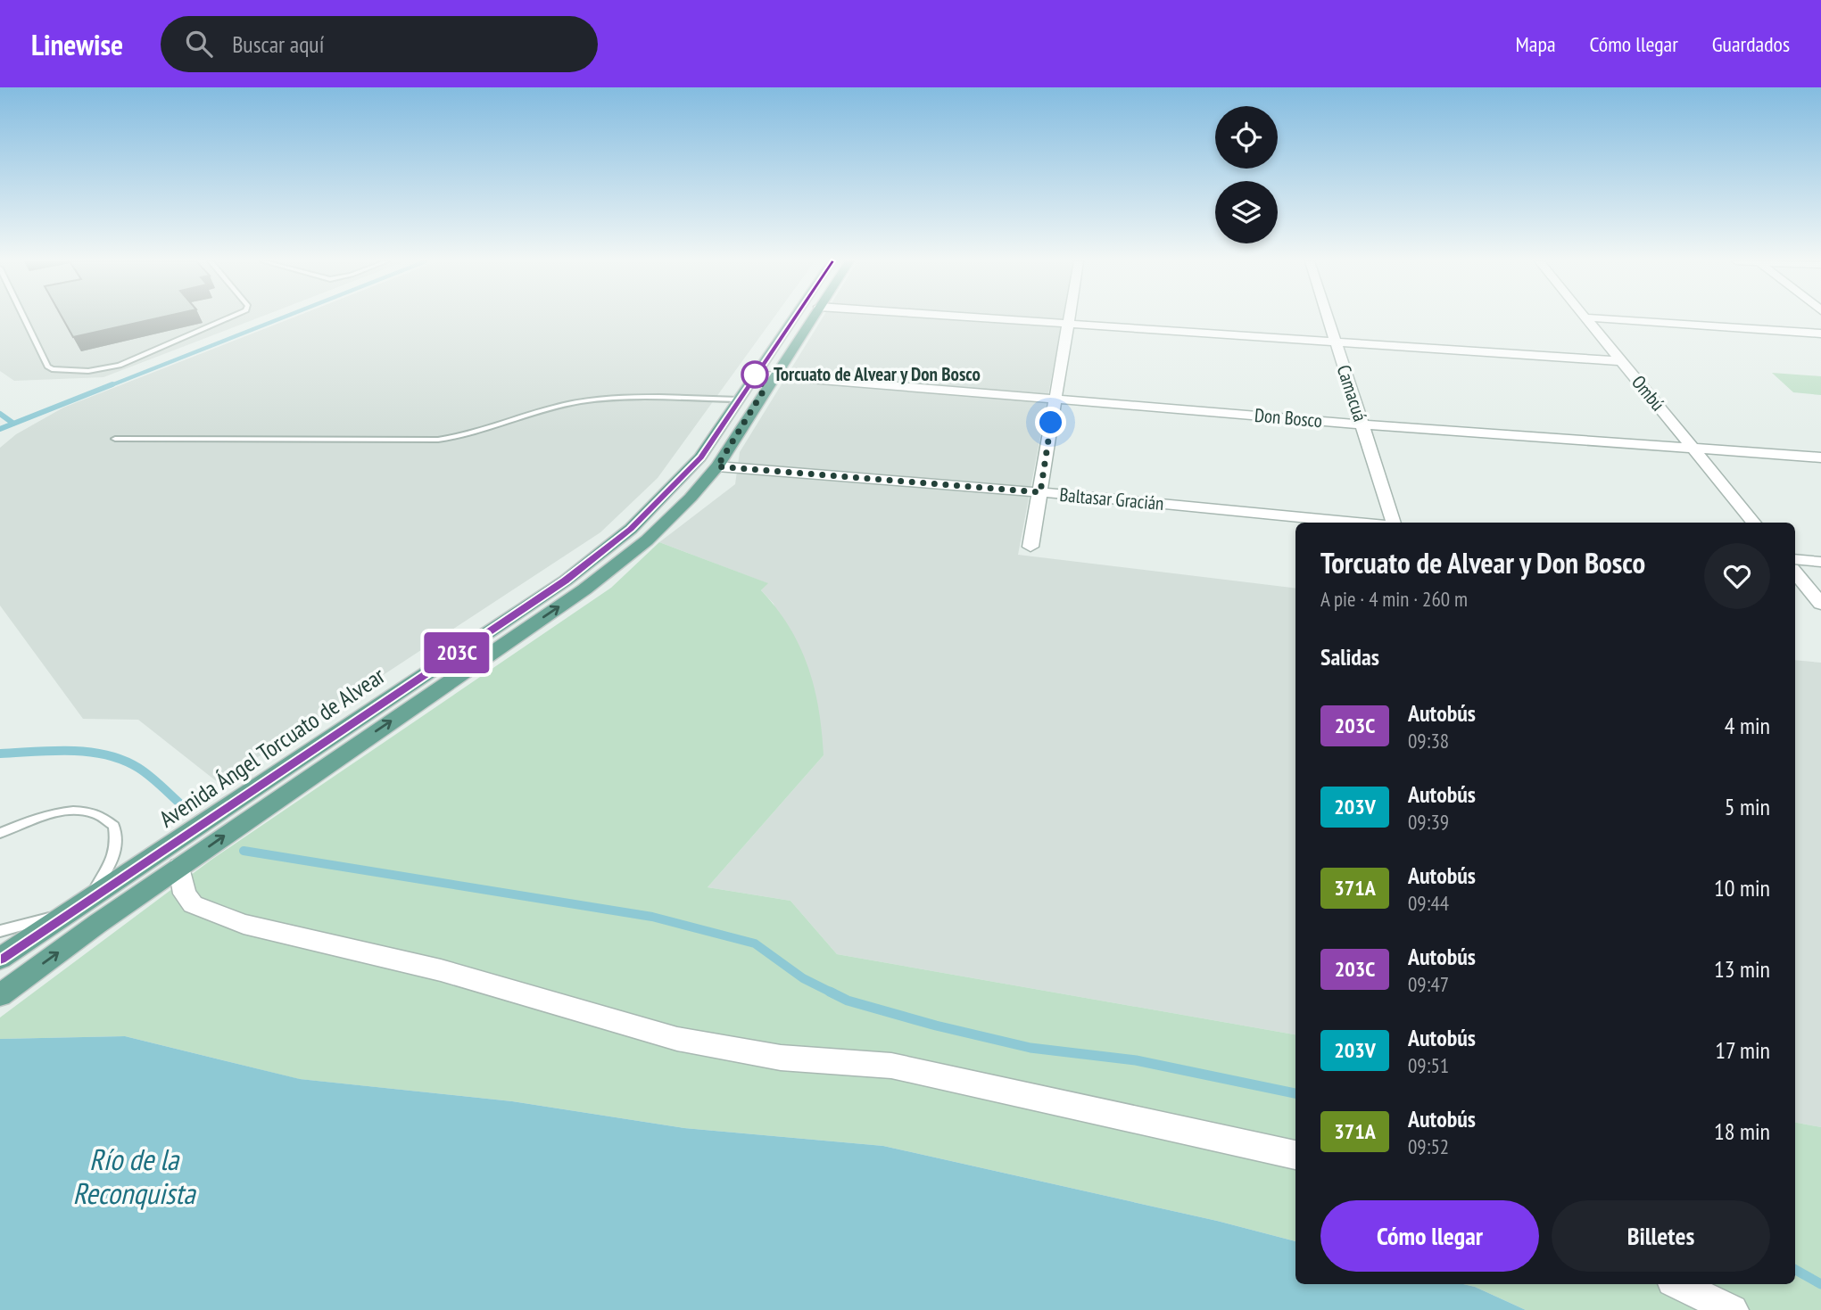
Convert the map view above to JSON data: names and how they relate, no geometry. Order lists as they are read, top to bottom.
{
  "streets": {
    "main road": ["Avenida Ángel Torcuato de Alvear"],
    "street": [
      "Camacuá",
      "Ombú",
      "Don Bosco",
      "Baltasar Gracián"
    ]
  },
  "crossings": [
    ["Camacuá", "Don Bosco"],
    ["Ombú", "Don Bosco"],
    ["Don Bosco", "Avenida Ángel Torcuato de Alvear"],
    ["Baltasar Gracián", "Avenida Ángel Torcuato de Alvear"]
  ],
  "water": ["Río de la Reconquista"],
  "places": ["Torcuato de Alvear y Don Bosco"],
  "lines": ["bus line 203C"],
  "page": {
    "header": "Linewise",
    "search": "Buscar aquí",
    "nav": ["Mapa", "Cómo llegar", "Guardados"],
    "on_map": "203C",
    "heading": [
      ["Torcuato de Alvear y Don Bosco", "A pie · 4 min · 260 m"],
      "Salidas"
    ],
    "list": [
      {
        "mark": "203C",
        "name": "Autobús",
        "note": "09:38",
        "value": "4 min"
      },
      {
        "mark": "203V",
        "name": "Autobús",
        "note": "09:39",
        "value": "5 min"
      },
      {
        "mark": "371A",
        "name": "Autobús",
        "note": "09:44",
        "value": "10 min"
      },
      {
        "mark": "203C",
        "name": "Autobús",
        "note": "09:47",
        "value": "13 min"
      },
      {
        "mark": "203V",
        "name": "Autobús",
        "note": "09:51",
        "value": "17 min"
      },
      {
        "mark": "371A",
        "name": "Autobús",
        "note": "09:52",
        "value": "18 min"
      }
    ],
    "buttons": ["Cómo llegar", "Billetes"]
  }
}
